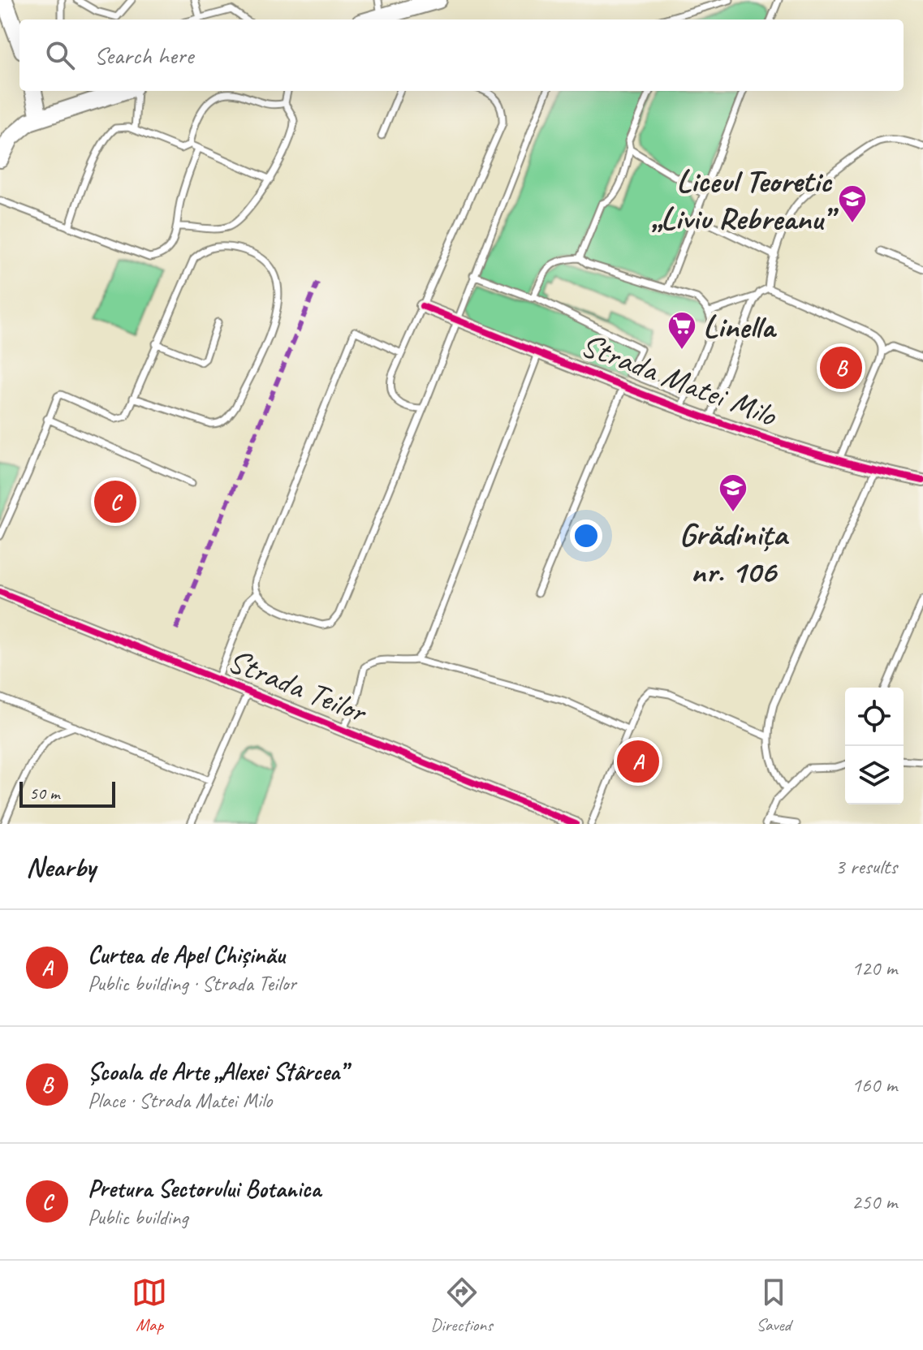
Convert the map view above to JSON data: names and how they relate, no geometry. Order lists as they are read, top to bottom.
{
  "streets": {
    "street": ["Strada Matei Milo", "Strada Teilor"]
  },
  "places": {
    "school or university": ["Liceul Teoretic „Liviu Rebreanu”", "Grădinița nr. 106"],
    "supermarket": ["Linella"]
  },
  "scale_bar": "50 m",
  "page": {
    "search": "Search here",
    "pins": ["B", "C", "A"],
    "scale": "50 m",
    "heading": ["Nearby", "3 results"],
    "list": [
      {
        "mark": "A",
        "name": "Curtea de Apel Chișinău",
        "note": "Public building · Strada Teilor",
        "value": "120 m"
      },
      {
        "mark": "B",
        "name": "Școala de Arte „Alexei Stârcea”",
        "note": "Place · Strada Matei Milo",
        "value": "160 m"
      },
      {
        "mark": "C",
        "name": "Pretura Sectorului Botanica",
        "note": "Public building",
        "value": "250 m"
      }
    ],
    "nav": ["Map", "Directions", "Saved"]
  }
}
